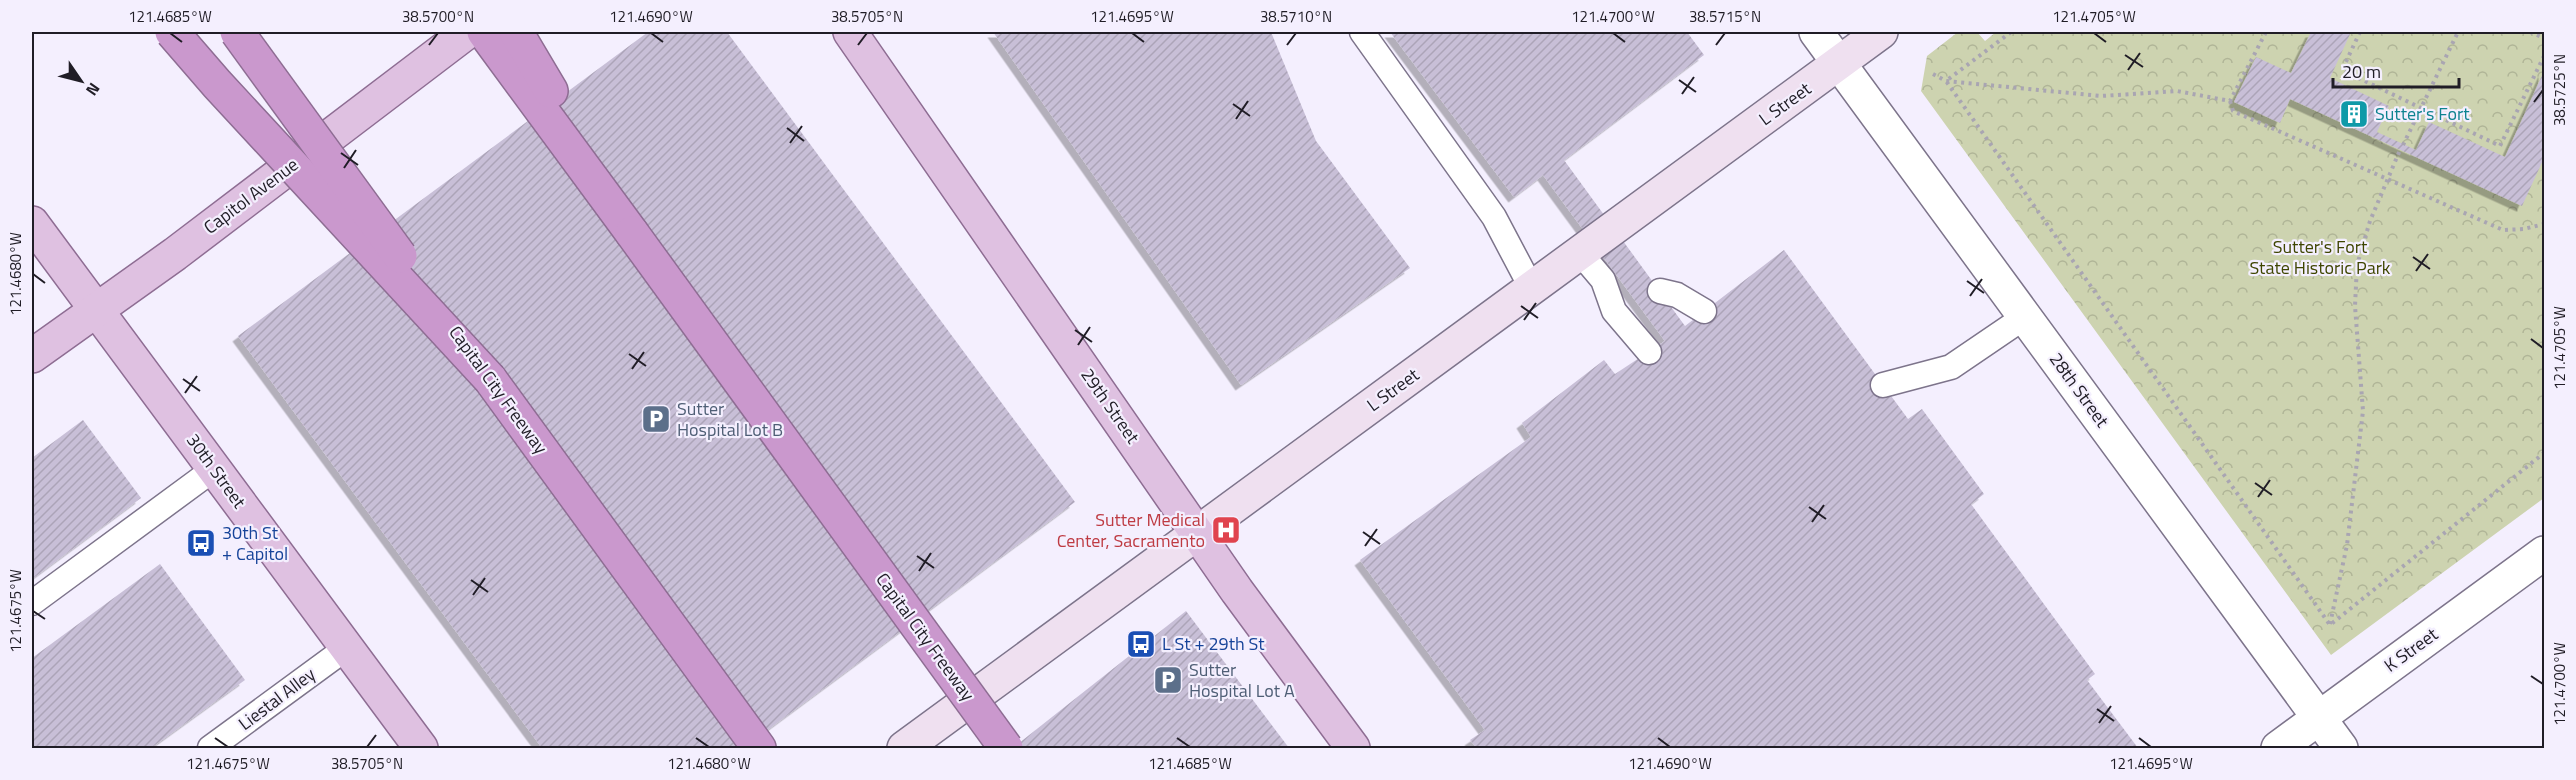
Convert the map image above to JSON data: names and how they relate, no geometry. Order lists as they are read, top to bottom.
{
  "streets": {
    "highway": ["Capital City Freeway"],
    "main road": [
      "L Street",
      "Capitol Avenue",
      "29th Street",
      "30th Street"
    ],
    "street": ["28th Street", "K Street"],
    "lane": ["Liestal Alley"]
  },
  "crossings": [
    ["L Street", "28th Street"],
    ["L Street", "29th Street"],
    ["Capitol Avenue", "30th Street"],
    ["28th Street", "K Street"],
    ["30th Street", "Liestal Alley"]
  ],
  "parks": ["Sutter's Fort State Historic Park"],
  "places": {
    "building": ["Sutter's Fort"],
    "parking": ["Sutter Hospital Lot B", "Sutter Hospital Lot A"],
    "hospital": ["Sutter Medical Center, Sacramento"],
    "bus stop": ["30th St + Capitol", "L St + 29th St"]
  },
  "scale_bar": "20 m",
  "north": "bottom right",
  "coordinates": [
    "121.4685°W",
    "38.5700°N",
    "121.4690°W",
    "38.5705°N",
    "121.4695°W",
    "38.5710°N",
    "121.4700°W",
    "38.5715°N",
    "121.4705°W",
    "38.5725°N",
    "121.4680°W",
    "121.4675°W"
  ]
}
